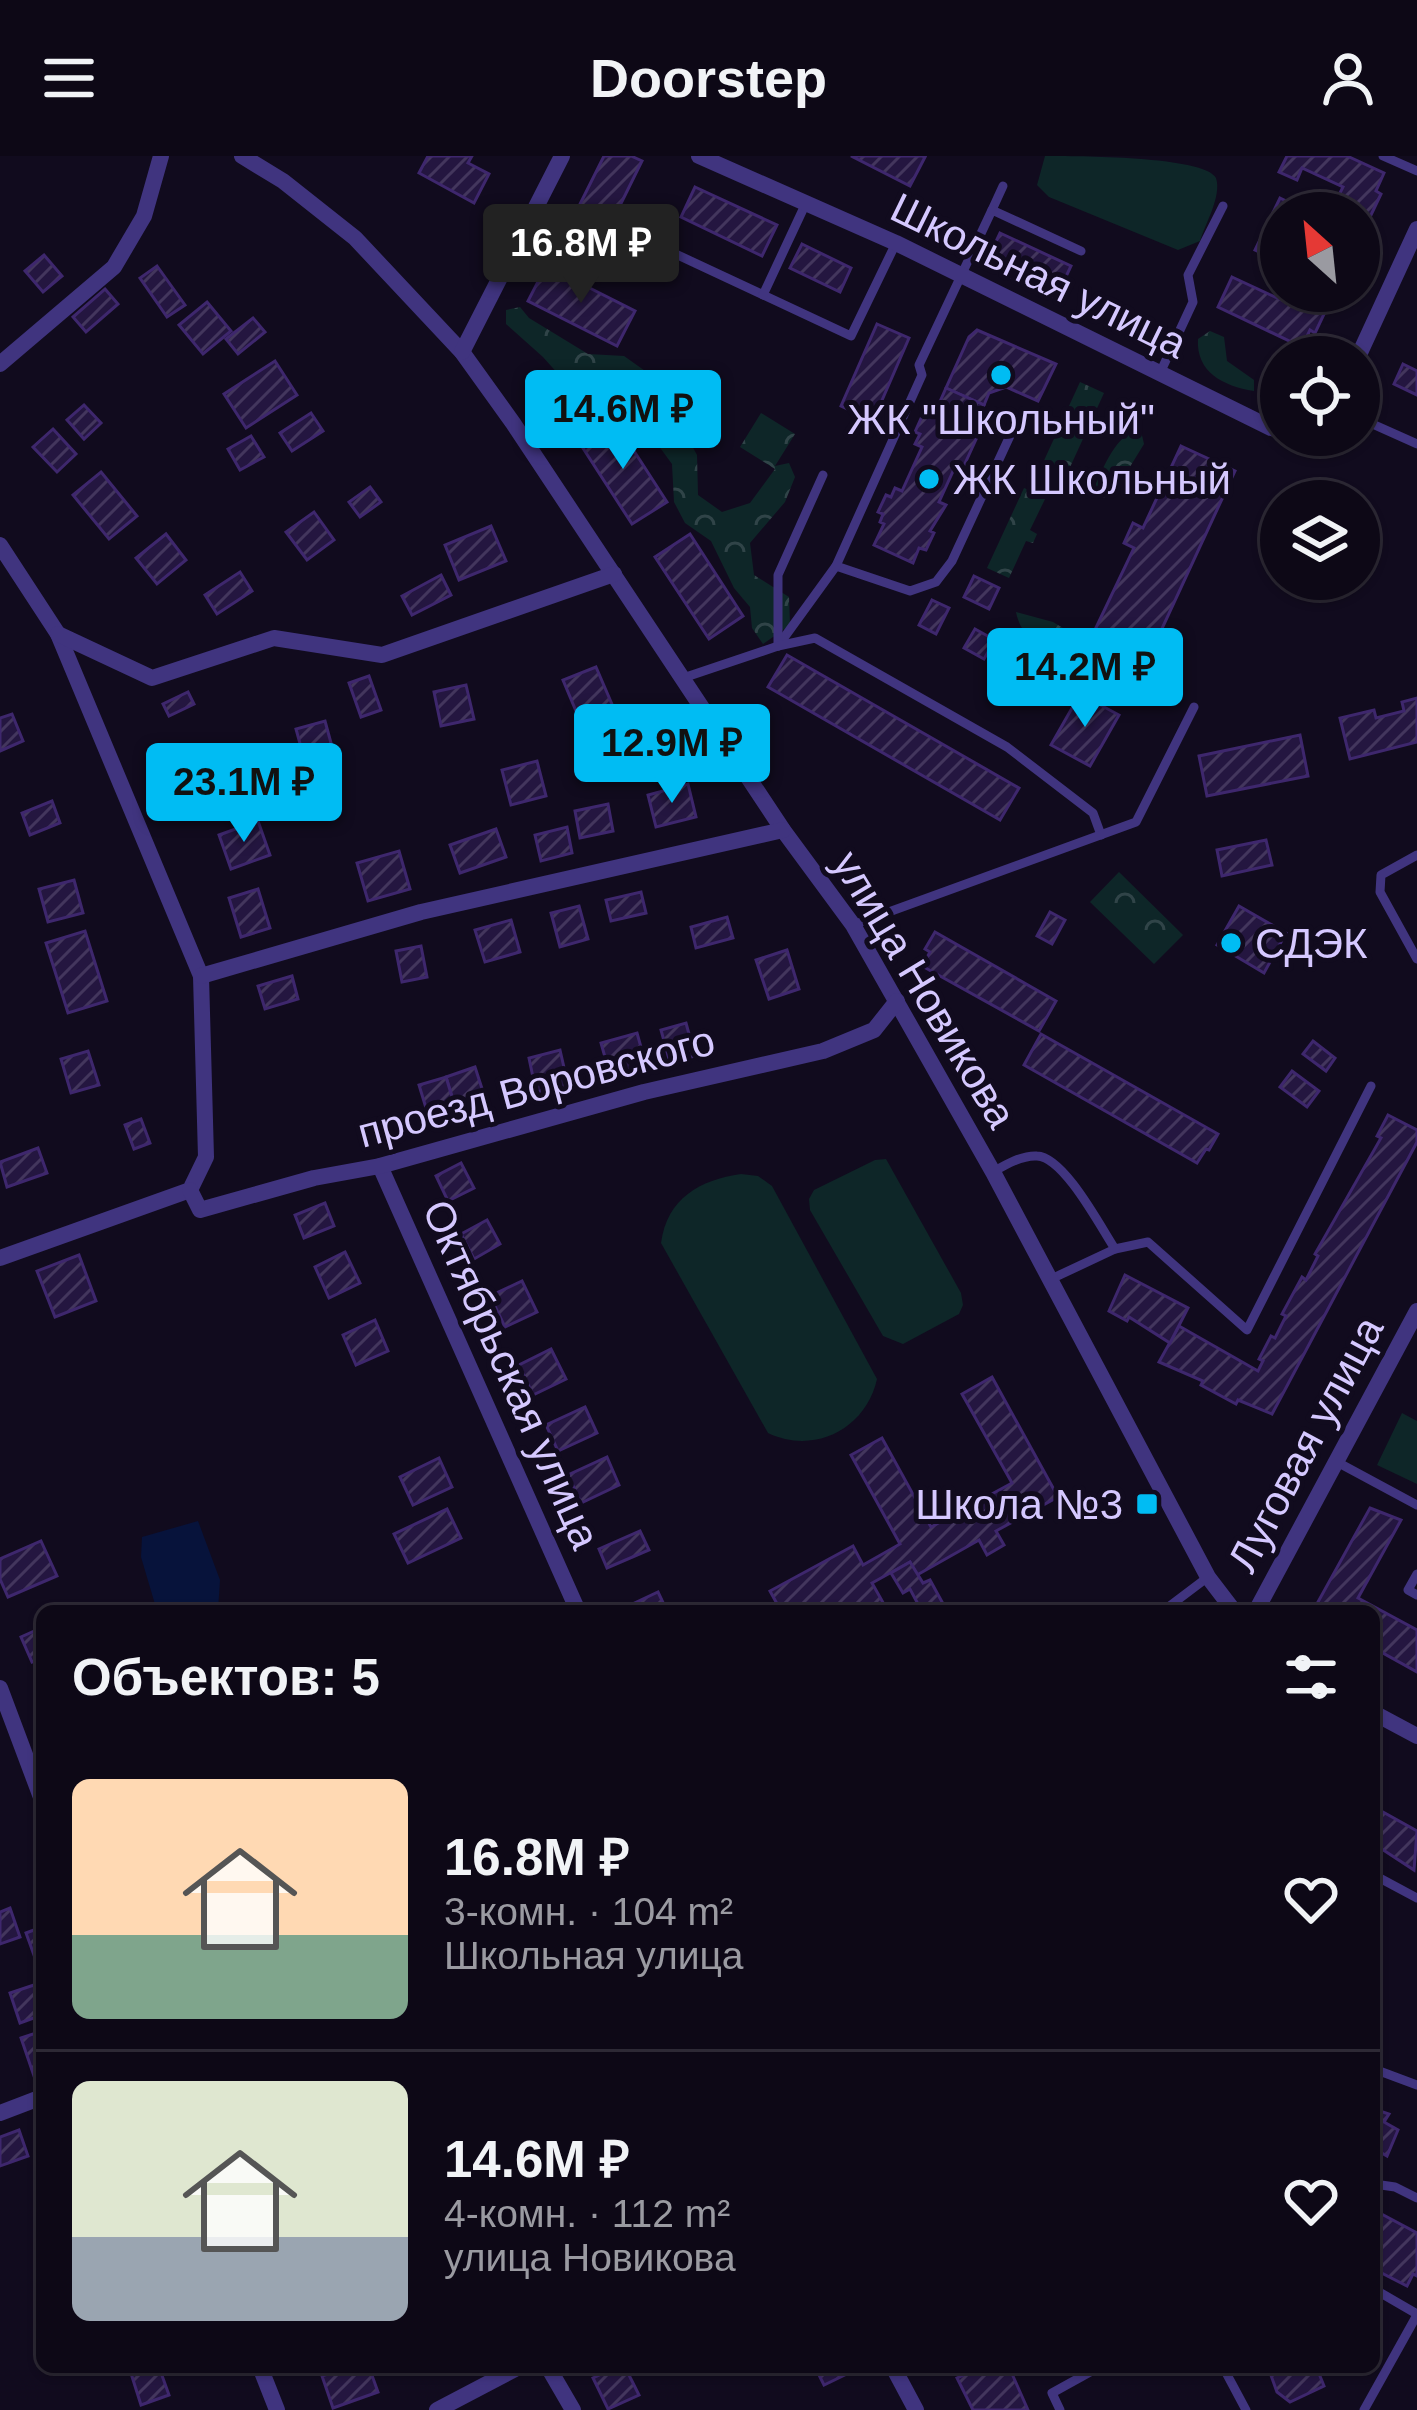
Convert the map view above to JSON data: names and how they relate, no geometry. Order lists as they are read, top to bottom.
{
  "streets": {
    "street": [
      "Школьная улица",
      "улица Новикова",
      "проезд Воровского",
      "Октябрьская улица",
      "Луговая улица"
    ]
  },
  "crossings": [
    ["улица Новикова", "проезд Воровского"],
    ["проезд Воровского", "Октябрьская улица"]
  ],
  "places": {
    "other": ["ЖК \"Школьный\"", "ЖК Школьный", "СДЭК"],
    "transit": ["Школа №3"]
  },
  "north": "top left",
  "page": {
    "header": "Doorstep",
    "price": [
      "16.8M ₽",
      "14.6M ₽",
      "14.2M ₽",
      "12.9M ₽",
      "23.1M ₽"
    ],
    "heading": "Объектов: 5",
    "list": [
      {
        "name": "16.8M ₽",
        "note": "3-комн. · 104 m² · Школьная улица"
      },
      {
        "name": "14.6M ₽",
        "note": "4-комн. · 112 m² · улица Новикова"
      }
    ]
  }
}
